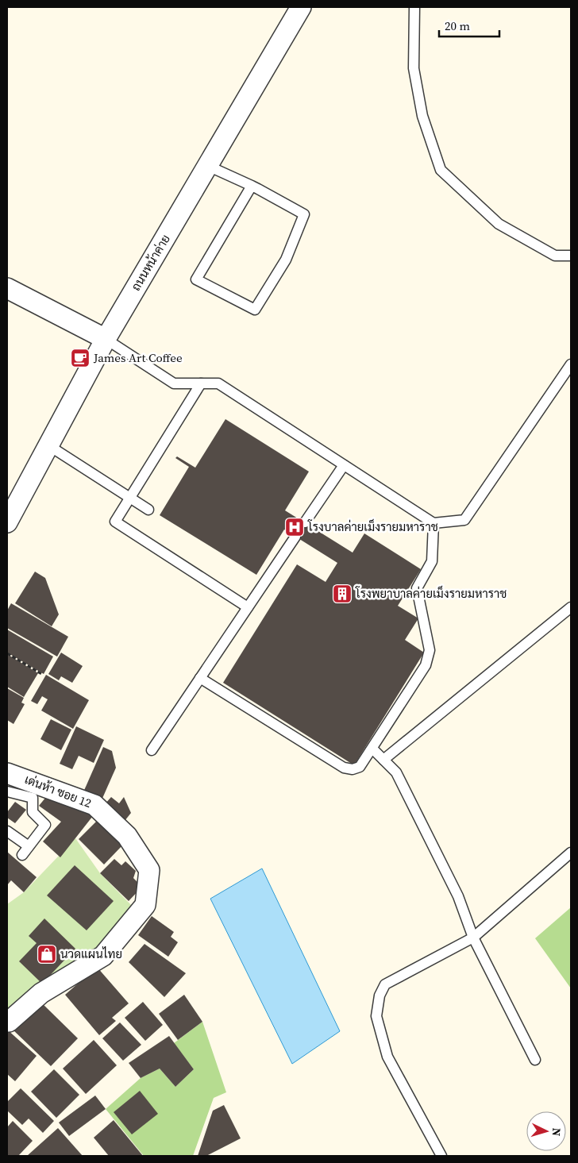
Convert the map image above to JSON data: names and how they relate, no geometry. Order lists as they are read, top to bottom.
{
  "streets": {
    "street": ["ถนนหน้าค่าย", "เด่นห้า ซอย 12"]
  },
  "places": {
    "cafe": ["James Art Coffee"],
    "hospital": ["โรงบาลค่ายเม็งรายมหาราช"],
    "building": ["โรงพยาบาลค่ายเม็งรายมหาราช"],
    "shop": ["นวดแผนไทย"]
  },
  "scale_bar": "20 m",
  "north": "right"
}
